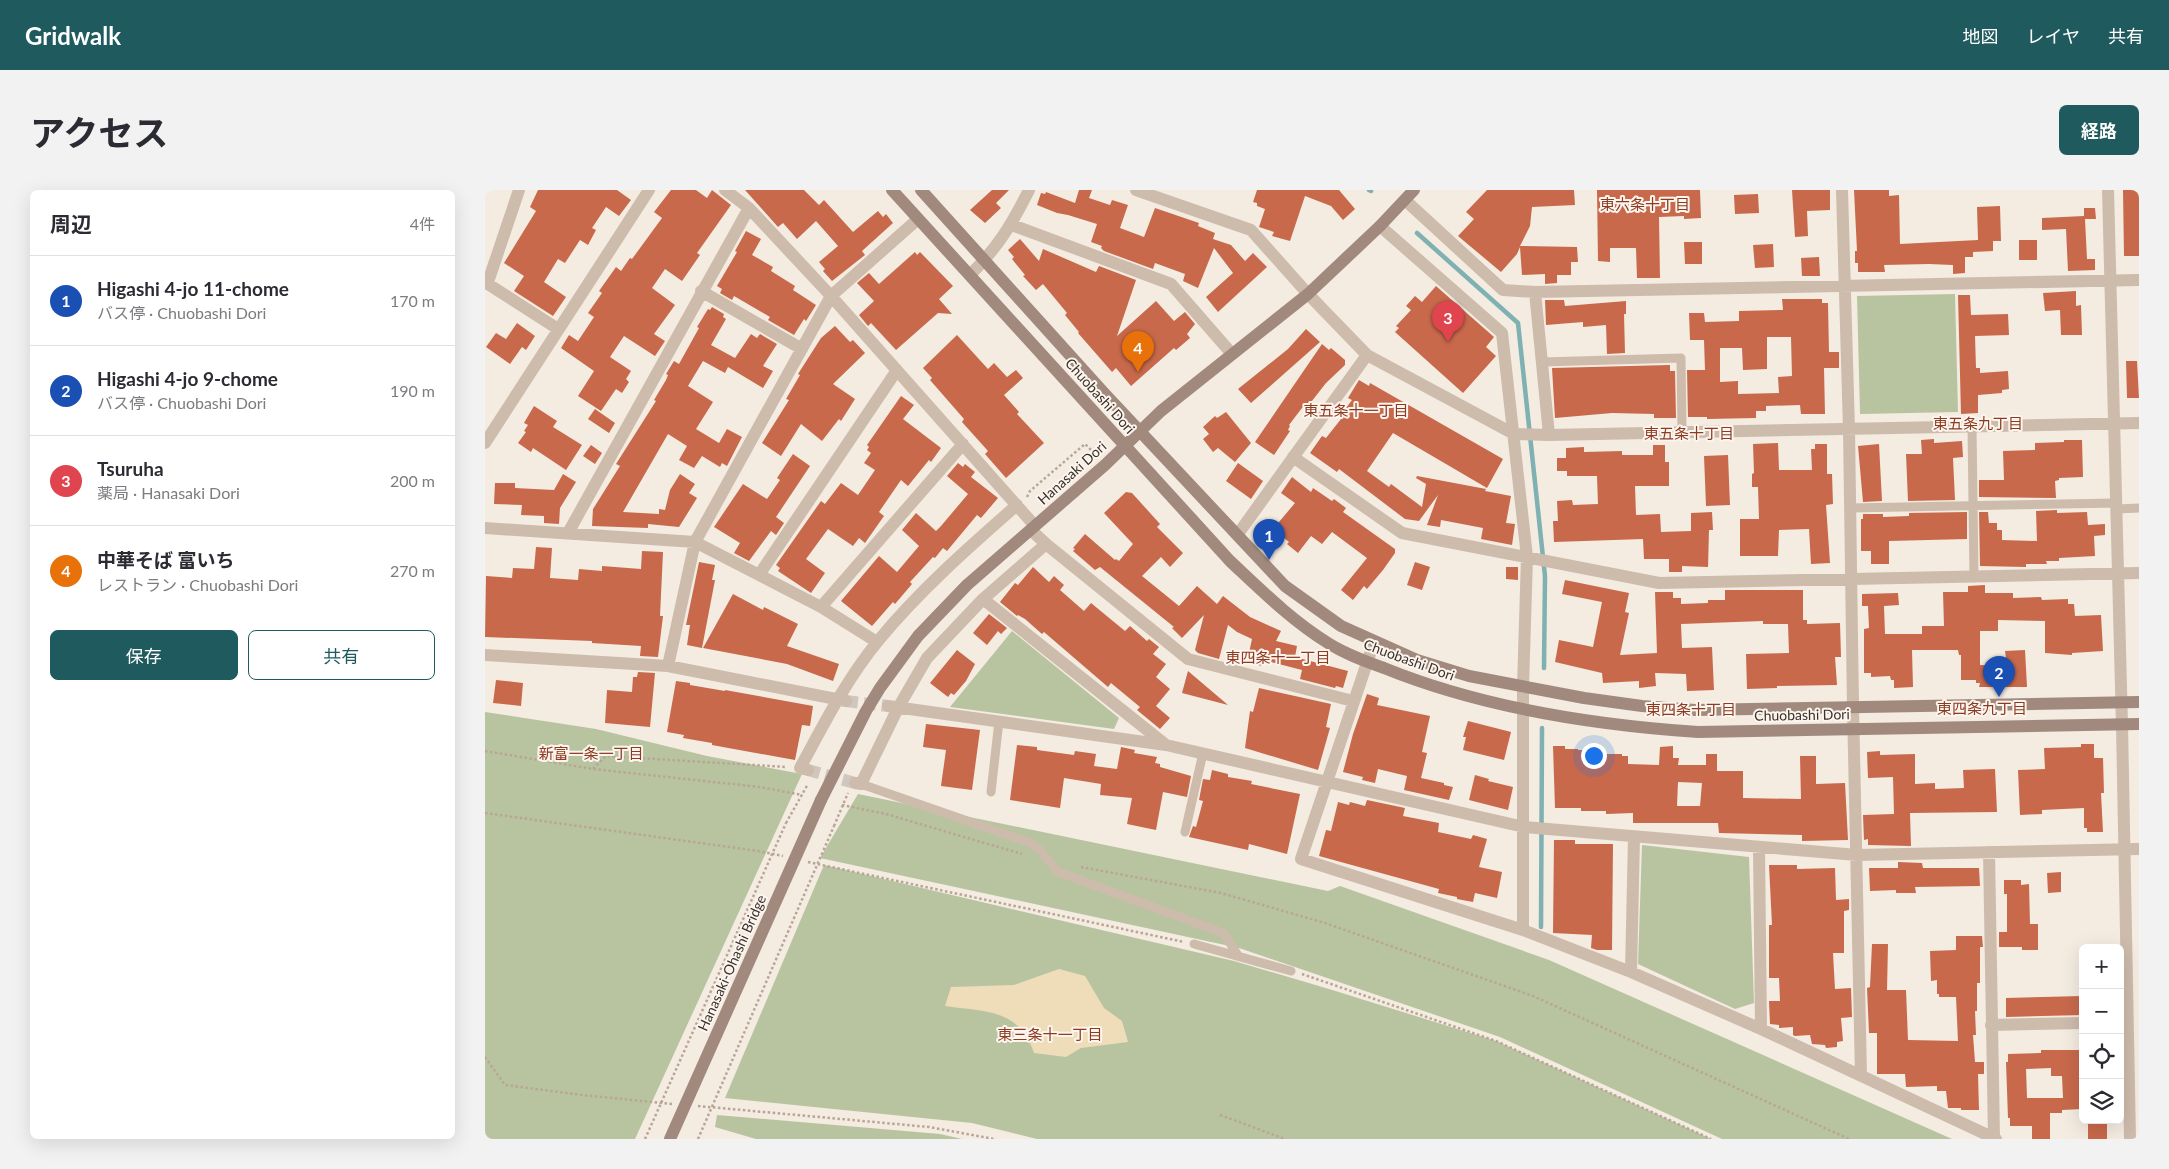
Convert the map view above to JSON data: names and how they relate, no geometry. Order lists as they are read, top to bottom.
{
  "streets": {
    "street": ["Chuobashi Dori", "Hanasaki Dori", "Hanasaki-Ohashi Bridge"]
  },
  "crossings": [
    ["Chuobashi Dori", "Hanasaki Dori"],
    ["Hanasaki Dori", "Hanasaki-Ohashi Bridge"]
  ],
  "districts": [
    "東六条十丁目",
    "東五条十一丁目",
    "東五条九丁目",
    "東五条十丁目",
    "東四条十一丁目",
    "東四条九丁目",
    "東四条十丁目",
    "新富一条一丁目",
    "東三条十一丁目"
  ],
  "page": {
    "header": "Gridwalk",
    "nav": ["地図", "レイヤ", "共有"],
    "title": "アクセス",
    "buttons": [
      "経路",
      ["保存", "共有"]
    ],
    "heading": ["周辺", "4件"],
    "list": [
      {
        "mark": "1",
        "name": "Higashi 4-jo 11-chome",
        "note": "バス停 · Chuobashi Dori",
        "value": "170 m"
      },
      {
        "mark": "2",
        "name": "Higashi 4-jo 9-chome",
        "note": "バス停 · Chuobashi Dori",
        "value": "190 m"
      },
      {
        "mark": "3",
        "name": "Tsuruha",
        "note": "薬局 · Hanasaki Dori",
        "value": "200 m"
      },
      {
        "mark": "4",
        "name": "中華そば 富いち",
        "note": "レストラン · Chuobashi Dori",
        "value": "270 m"
      }
    ],
    "pins": [
      "3",
      "4",
      "1",
      "2"
    ],
    "map_buttons": ["+", "−"]
  }
}
